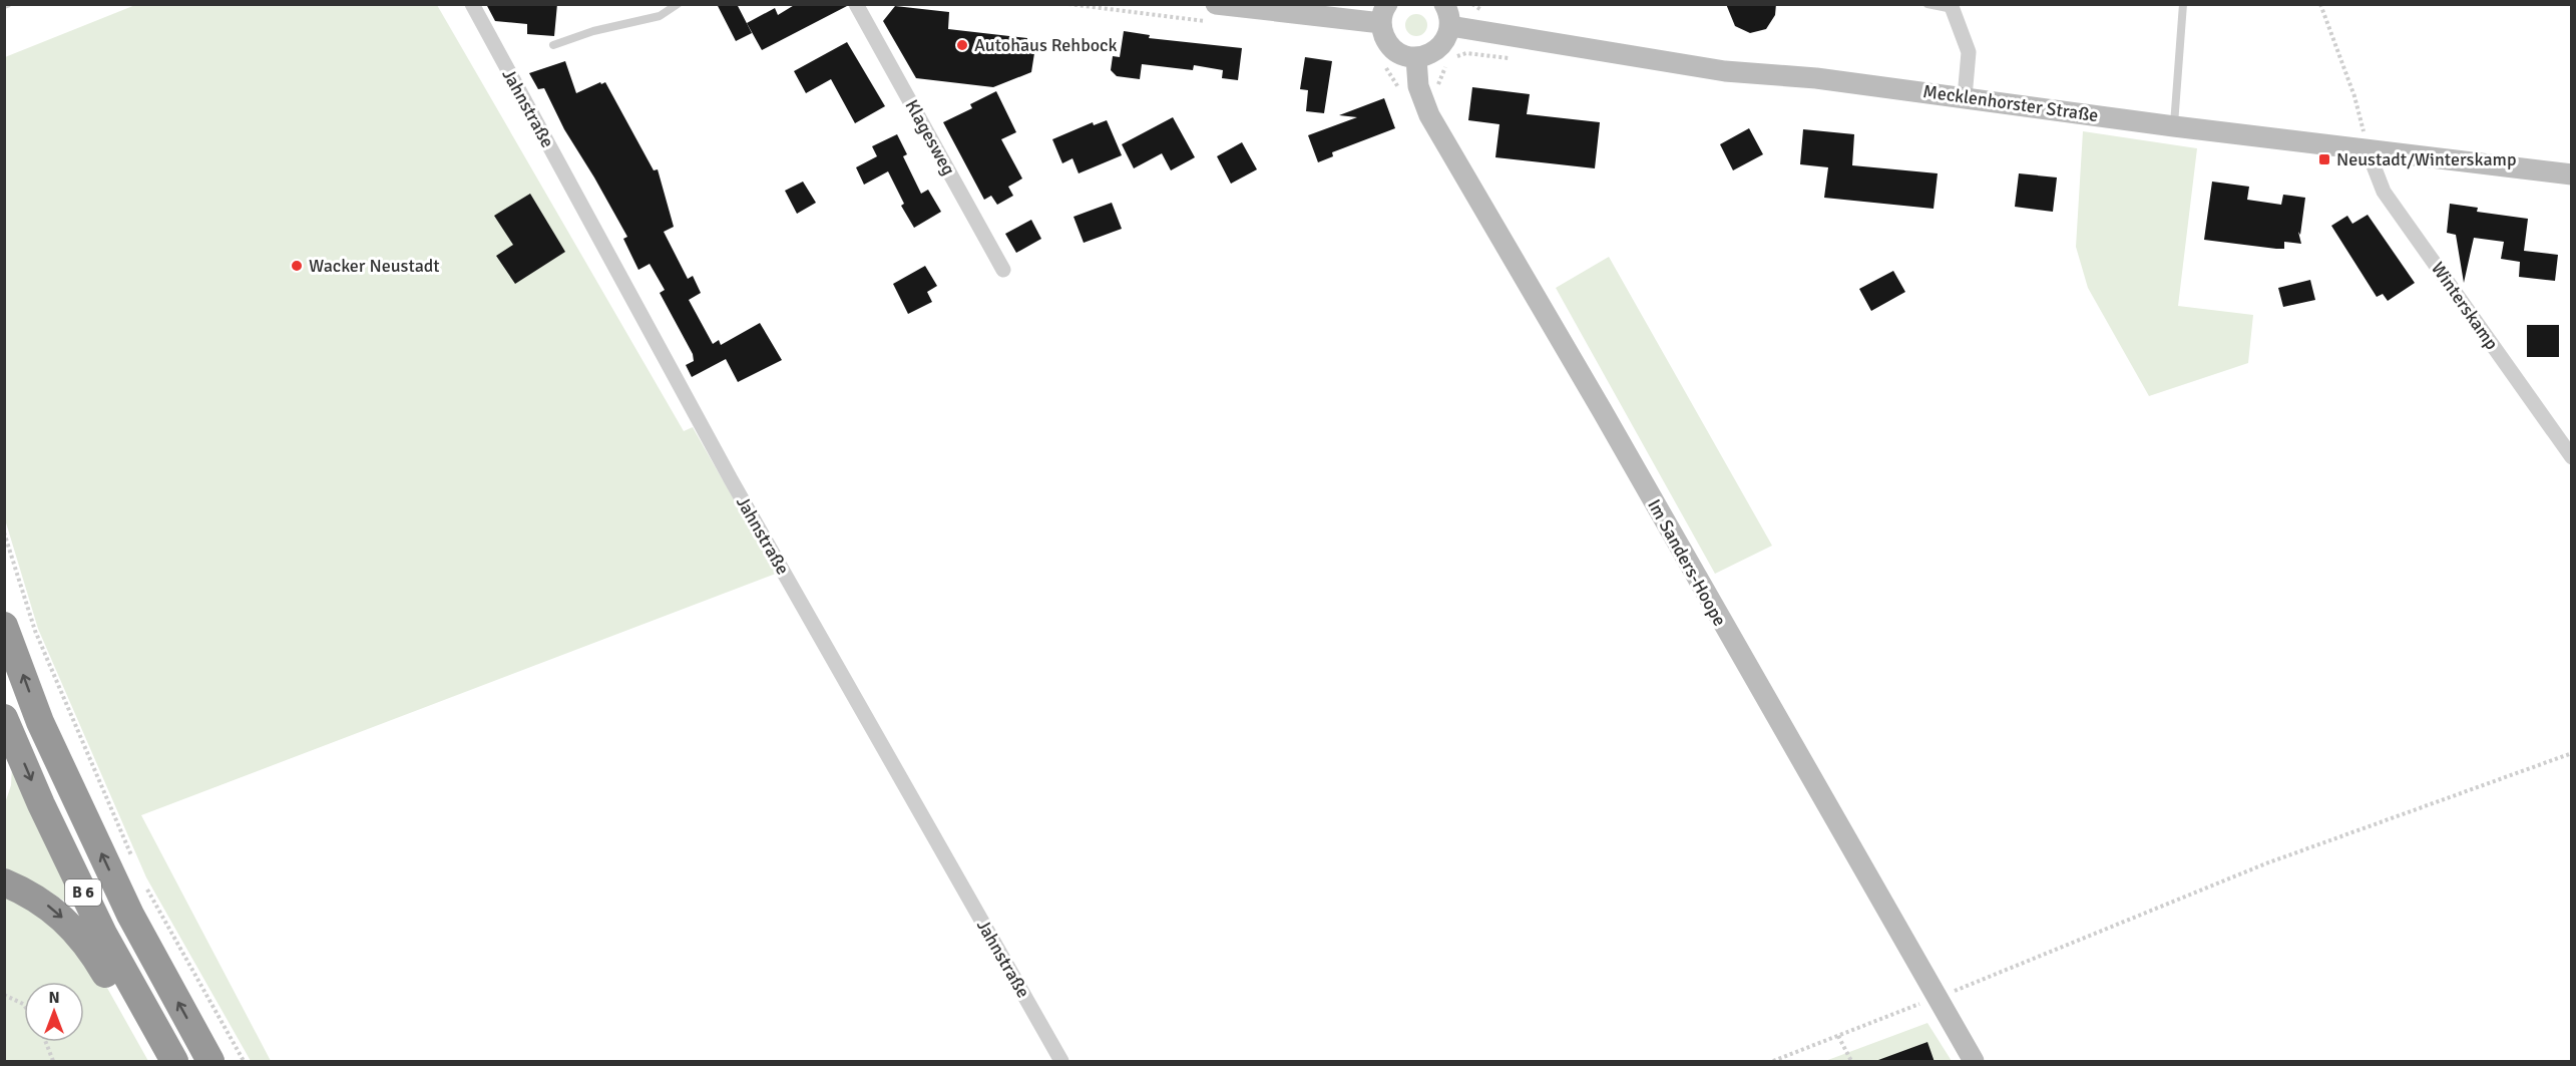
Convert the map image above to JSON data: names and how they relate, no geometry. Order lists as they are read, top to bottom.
{
  "streets": {
    "highway": ["B 6"],
    "street": [
      "Mecklenhorster Straße",
      "Jahnstraße",
      "Klagesweg",
      "Winterskamp",
      "Im Sanders-Hoope"
    ]
  },
  "crossings": [
    ["Mecklenhorster Straße", "Winterskamp"]
  ],
  "places": {
    "other": ["Autohaus Rehbock", "Wacker Neustadt"],
    "transit": ["Neustadt/Winterskamp"]
  },
  "north": "top"
}
